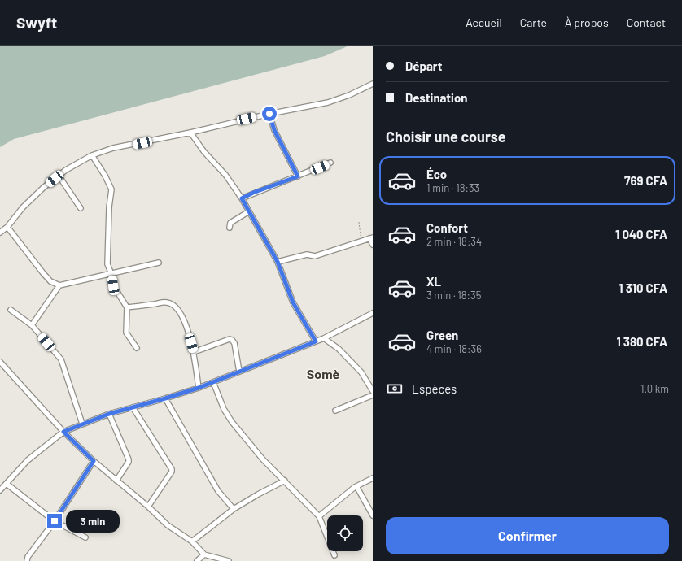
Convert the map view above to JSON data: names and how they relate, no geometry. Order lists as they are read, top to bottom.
{
  "districts": ["Somè"],
  "page": {
    "header": "Swyft",
    "nav": [
      "Accueil",
      "Carte",
      "À propos",
      "Contact"
    ],
    "banner": ["Départ", "Destination"],
    "heading": "Choisir une course",
    "list": [
      {
        "name": "Éco",
        "note": "1 min · 18:33",
        "value": "769 CFA"
      },
      {
        "name": "Confort",
        "note": "2 min · 18:34",
        "value": "1 040 CFA"
      },
      {
        "name": "XL",
        "note": "3 min · 18:35",
        "value": "1 310 CFA"
      },
      {
        "name": "Green",
        "note": "4 min · 18:36",
        "value": "1 380 CFA"
      }
    ],
    "pay": ["Espèces", "1.0 km"],
    "bubble": "3 min",
    "buttons": "Confirmer"
  }
}
